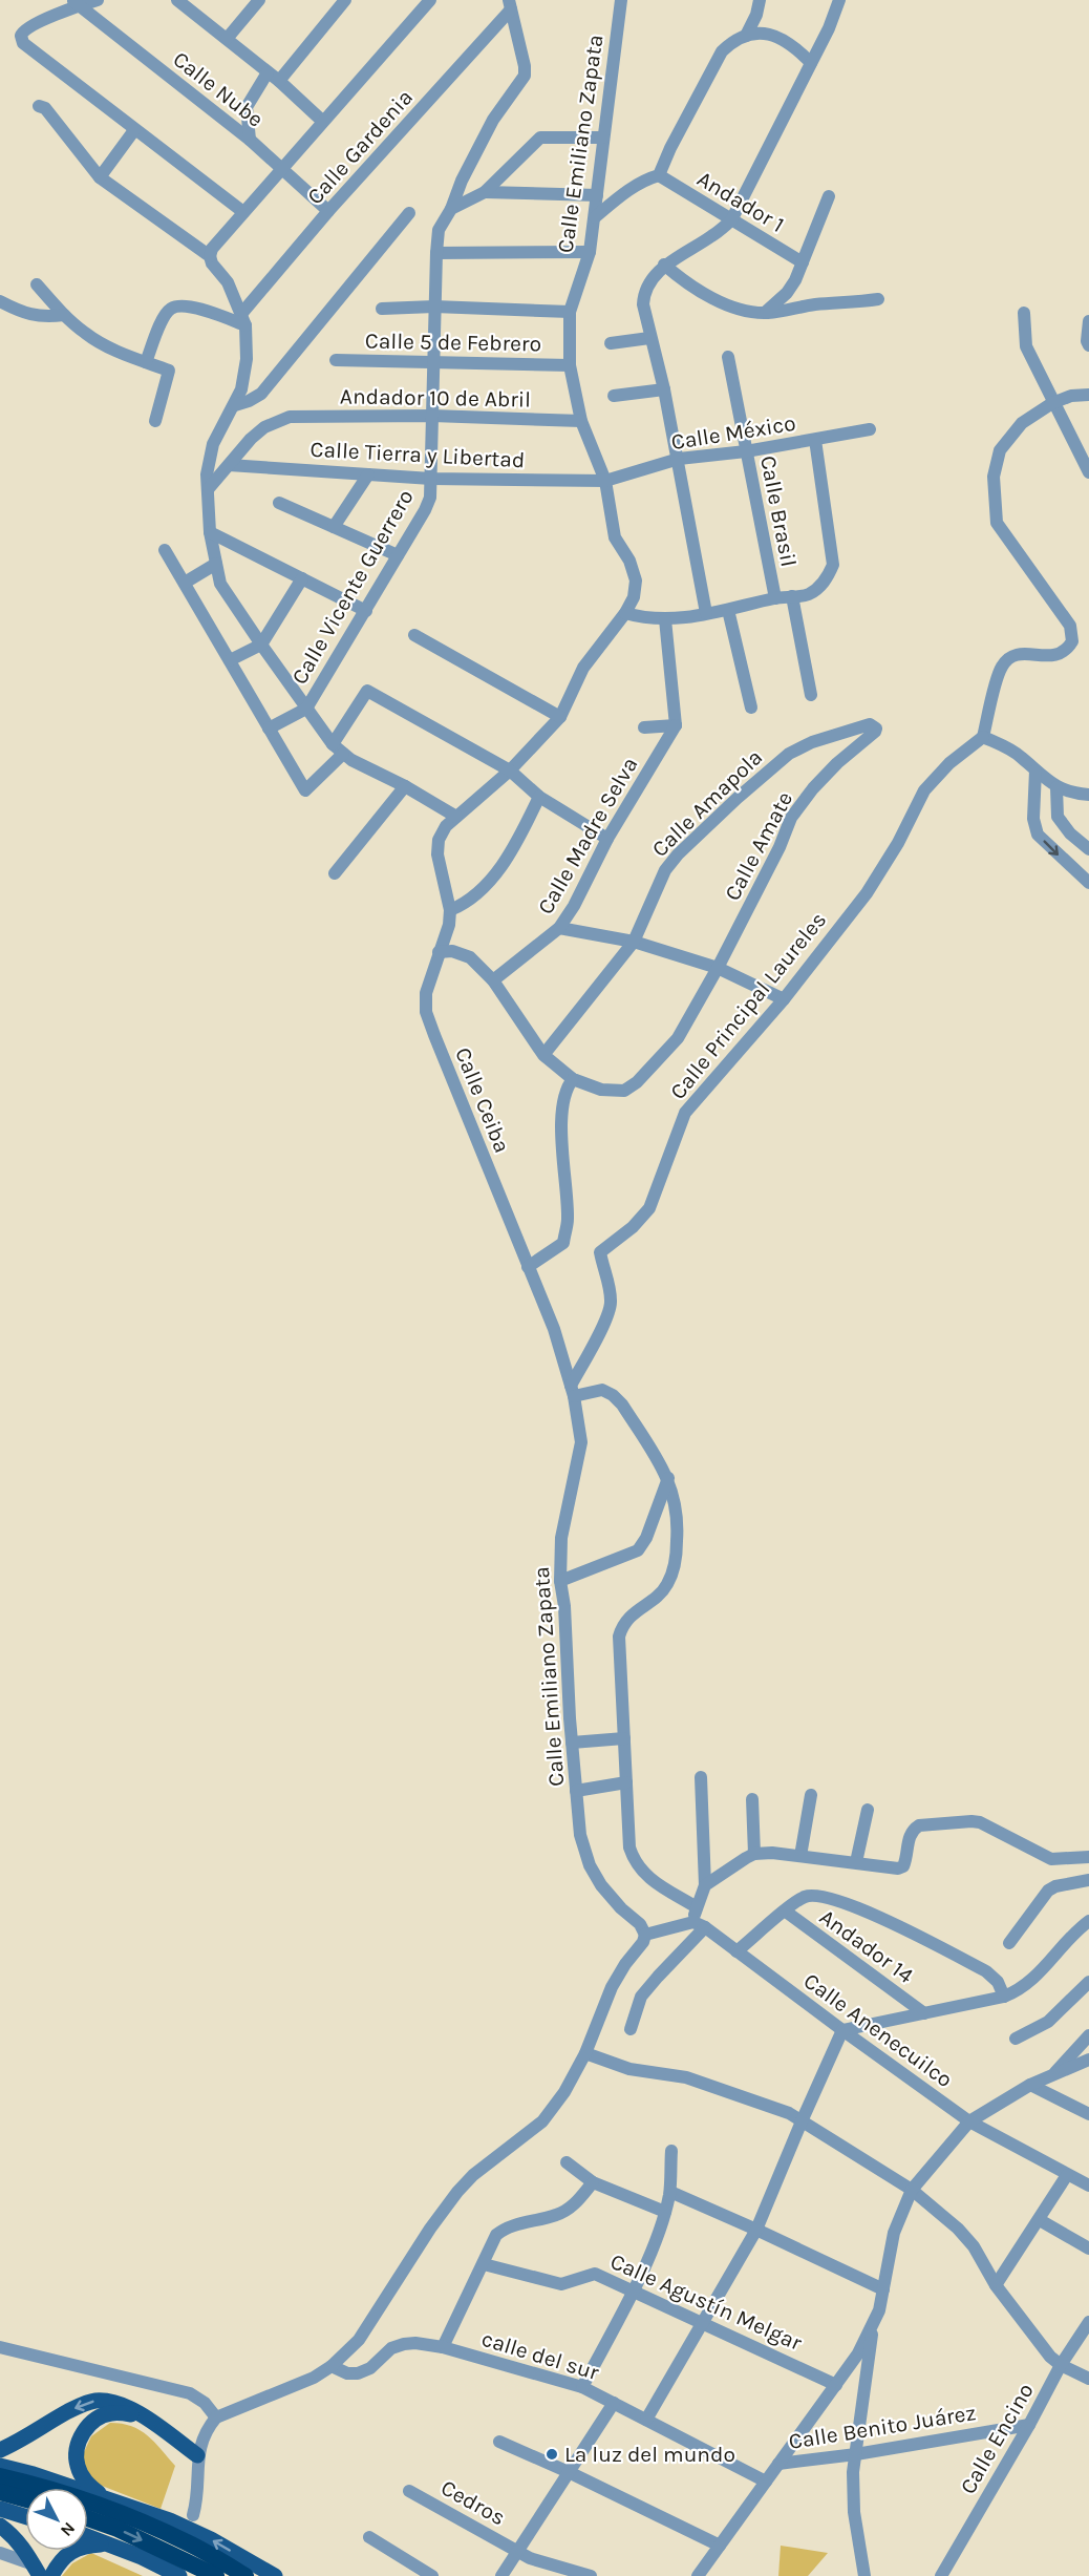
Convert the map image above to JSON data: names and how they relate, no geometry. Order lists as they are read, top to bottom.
{
  "streets": {
    "street": [
      "Calle Nube",
      "Calle Emiliano Zapata",
      "Calle Gardenia",
      "Andador 1",
      "Calle 5 de Febrero",
      "Andador 10 de Abril",
      "Calle México",
      "Calle Tierra y Libertad",
      "Calle Brasil",
      "Calle Vicente Guerrero",
      "Calle Amapola",
      "Calle Madre Selva",
      "Calle Amate",
      "Calle Principal Laureles",
      "Calle Ceiba",
      "Andador 14",
      "Calle Anenecuilco",
      "Calle Agustín Melgar",
      "calle del sur",
      "Calle Benito Juárez",
      "Calle Encino",
      "Cedros"
    ]
  },
  "crossings": [
    ["Calle Nube", "Calle Gardenia"],
    ["Calle Emiliano Zapata", "Calle 5 de Febrero"],
    ["Calle Emiliano Zapata", "Andador 10 de Abril"],
    ["Calle Emiliano Zapata", "Calle México"],
    ["Calle Emiliano Zapata", "Calle Tierra y Libertad"],
    ["Calle Emiliano Zapata", "Calle Principal Laureles"],
    ["Calle Emiliano Zapata", "Calle Ceiba"],
    ["Calle Gardenia", "Calle Vicente Guerrero"],
    ["Calle 5 de Febrero", "Calle Vicente Guerrero"],
    ["Andador 10 de Abril", "Calle Tierra y Libertad"],
    ["Andador 10 de Abril", "Calle Vicente Guerrero"],
    ["Calle México", "Calle Tierra y Libertad"],
    ["Calle México", "Calle Brasil"],
    ["Calle Tierra y Libertad", "Calle Vicente Guerrero"],
    ["Calle Amapola", "Calle Amate"],
    ["Calle Madre Selva", "Calle Amate"],
    ["Calle Amate", "Calle Ceiba"],
    ["Calle Principal Laureles", "Calle Ceiba"],
    ["Calle Benito Juárez", "Calle Encino"]
  ],
  "places": ["La luz del mundo"],
  "north": "bottom right"
}
